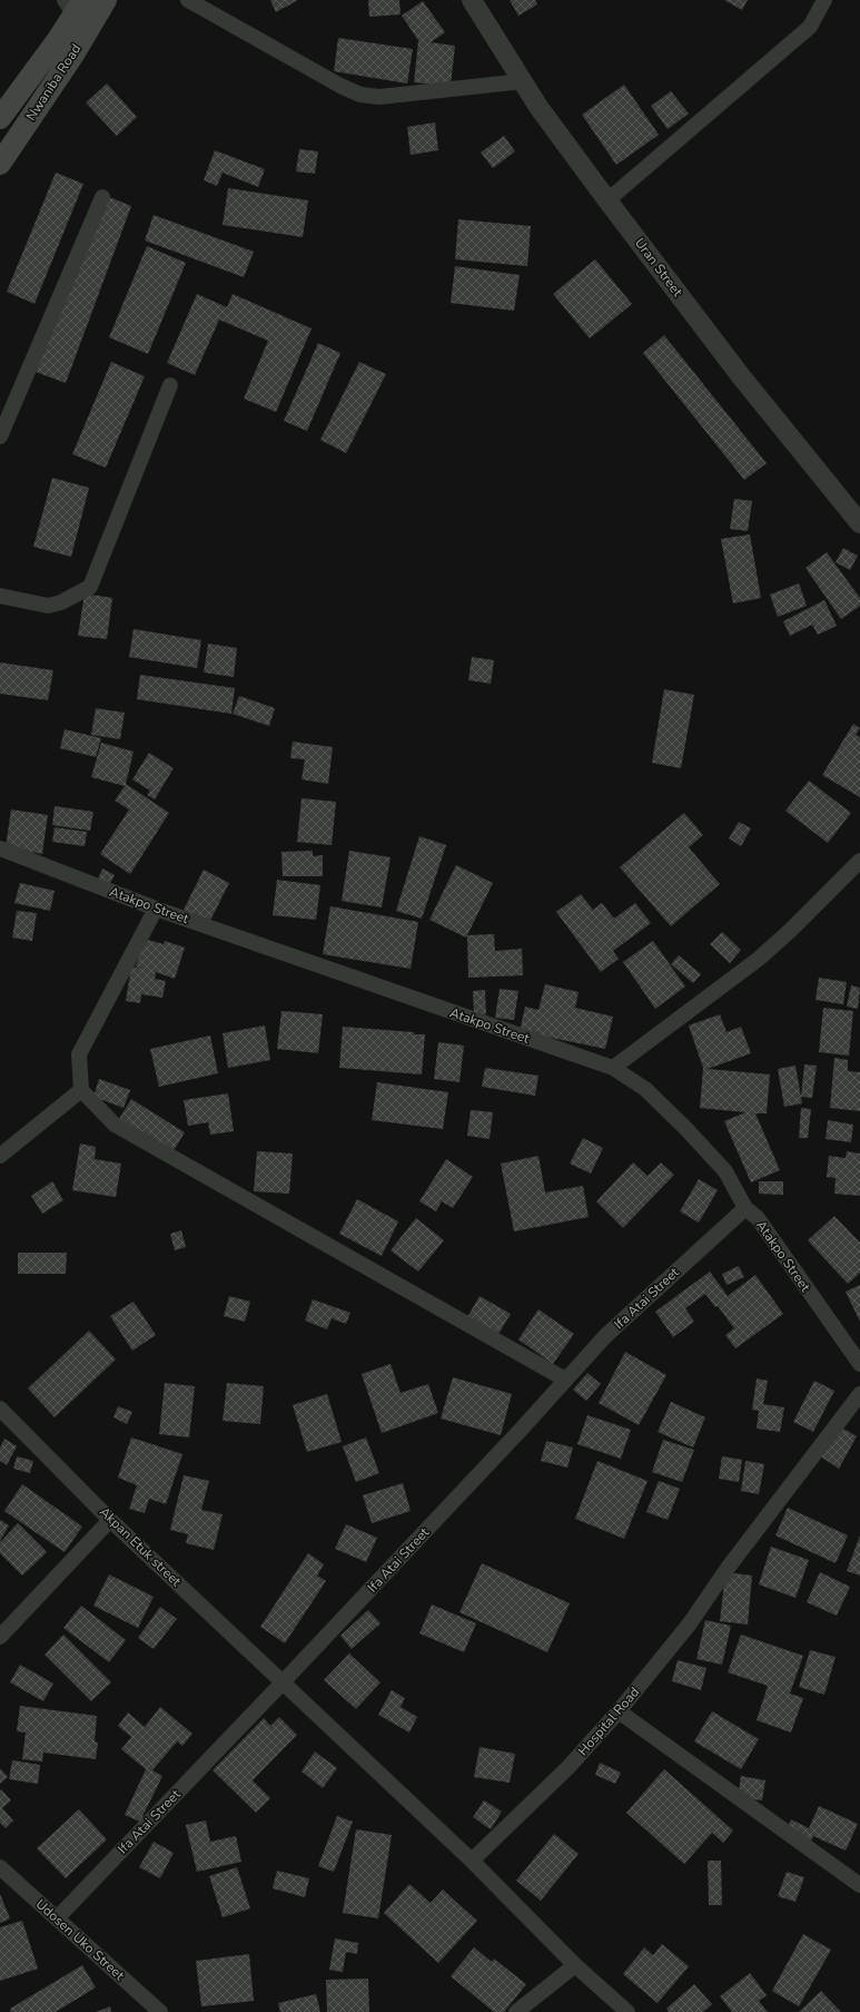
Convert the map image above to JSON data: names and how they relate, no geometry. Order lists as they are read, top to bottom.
{
  "streets": {
    "main road": ["Nwaniba Road"],
    "street": [
      "Uran Street",
      "Atakpo Street",
      "Ifa Atai Street",
      "Akpan Etuk street",
      "Hospital Road",
      "Udosen Uko Street"
    ]
  },
  "crossings": [
    ["Atakpo Street", "Ifa Atai Street"],
    ["Ifa Atai Street", "Akpan Etuk street"],
    ["Ifa Atai Street", "Udosen Uko Street"],
    ["Akpan Etuk street", "Hospital Road"]
  ]
}
